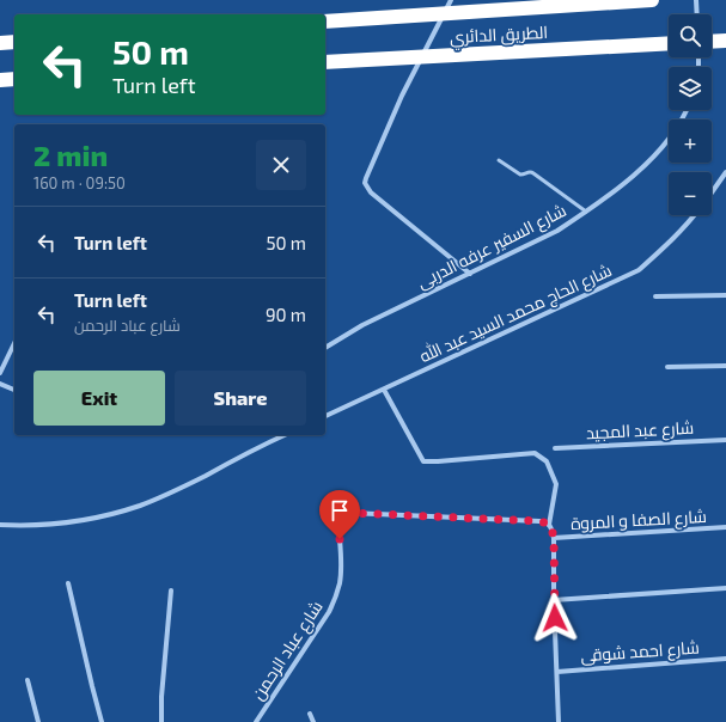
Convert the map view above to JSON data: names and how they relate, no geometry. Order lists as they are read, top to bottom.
{
  "streets": {
    "highway": ["الطريق الدائري"],
    "street": [
      "شارع السفير عرفه الدربى",
      "شارع الحاج محمد السيد عبد الله",
      "شارع عبد المجيد",
      "شارع الصفا و المروة",
      "شارع عباد الرحمن",
      "شارع احمد شوقى"
    ]
  },
  "page": {
    "map_buttons": ["+", "−"],
    "turn": ["50 m", "Turn left"],
    "heading": ["2 min", "160 m · 09:50"],
    "list": [
      {
        "name": "Turn left",
        "value": "50 m"
      },
      {
        "name": "Turn left",
        "note": "شارع عباد الرحمن",
        "value": "90 m"
      }
    ],
    "buttons": ["Exit", "Share"]
  }
}
